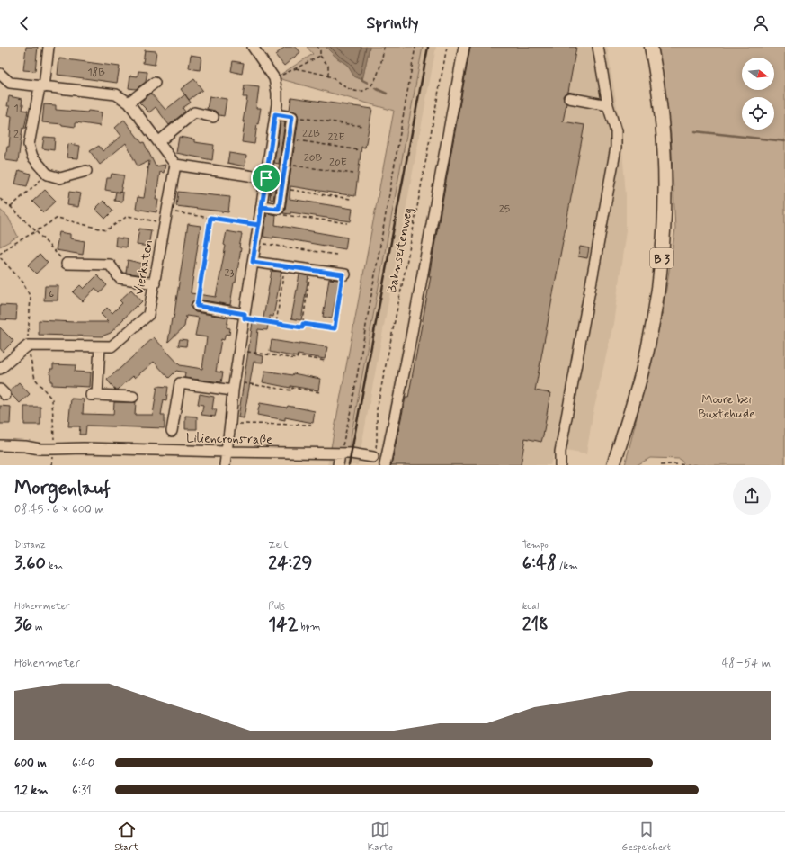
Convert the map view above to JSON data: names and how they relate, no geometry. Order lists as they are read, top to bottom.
{
  "streets": {
    "main road": ["B 3"],
    "street": ["Vierkaten", "Liliencronstraße"],
    "path": ["Bahnseitenweg"]
  },
  "crossings": [
    ["Bahnseitenweg", "Liliencronstraße"]
  ],
  "parks": ["Moore bei Buxtehude"],
  "house_numbers": [
    "18B",
    "1",
    "22B",
    "2",
    "22E",
    "20B",
    "20E",
    "25",
    "23",
    "6"
  ],
  "north": "right",
  "page": {
    "header": "Sprintly",
    "heading": ["Morgenlauf", "08:45 · 6 × 600 m"],
    "stats": [
      ["Distanz", "3.60 km"],
      ["Zeit", "24:29"],
      ["Tempo", "6:48 /km"],
      ["Höhenmeter", "36 m"],
      ["Puls", "142 bpm"],
      ["kcal", "218"]
    ],
    "chart": ["Höhenmeter", "48–54 m"],
    "list": [
      {
        "name": "600 m",
        "note": "6:40"
      },
      {
        "name": "1.2 km",
        "note": "6:31"
      }
    ],
    "tabs": ["Start", "Karte", "Gespeichert"]
  }
}
